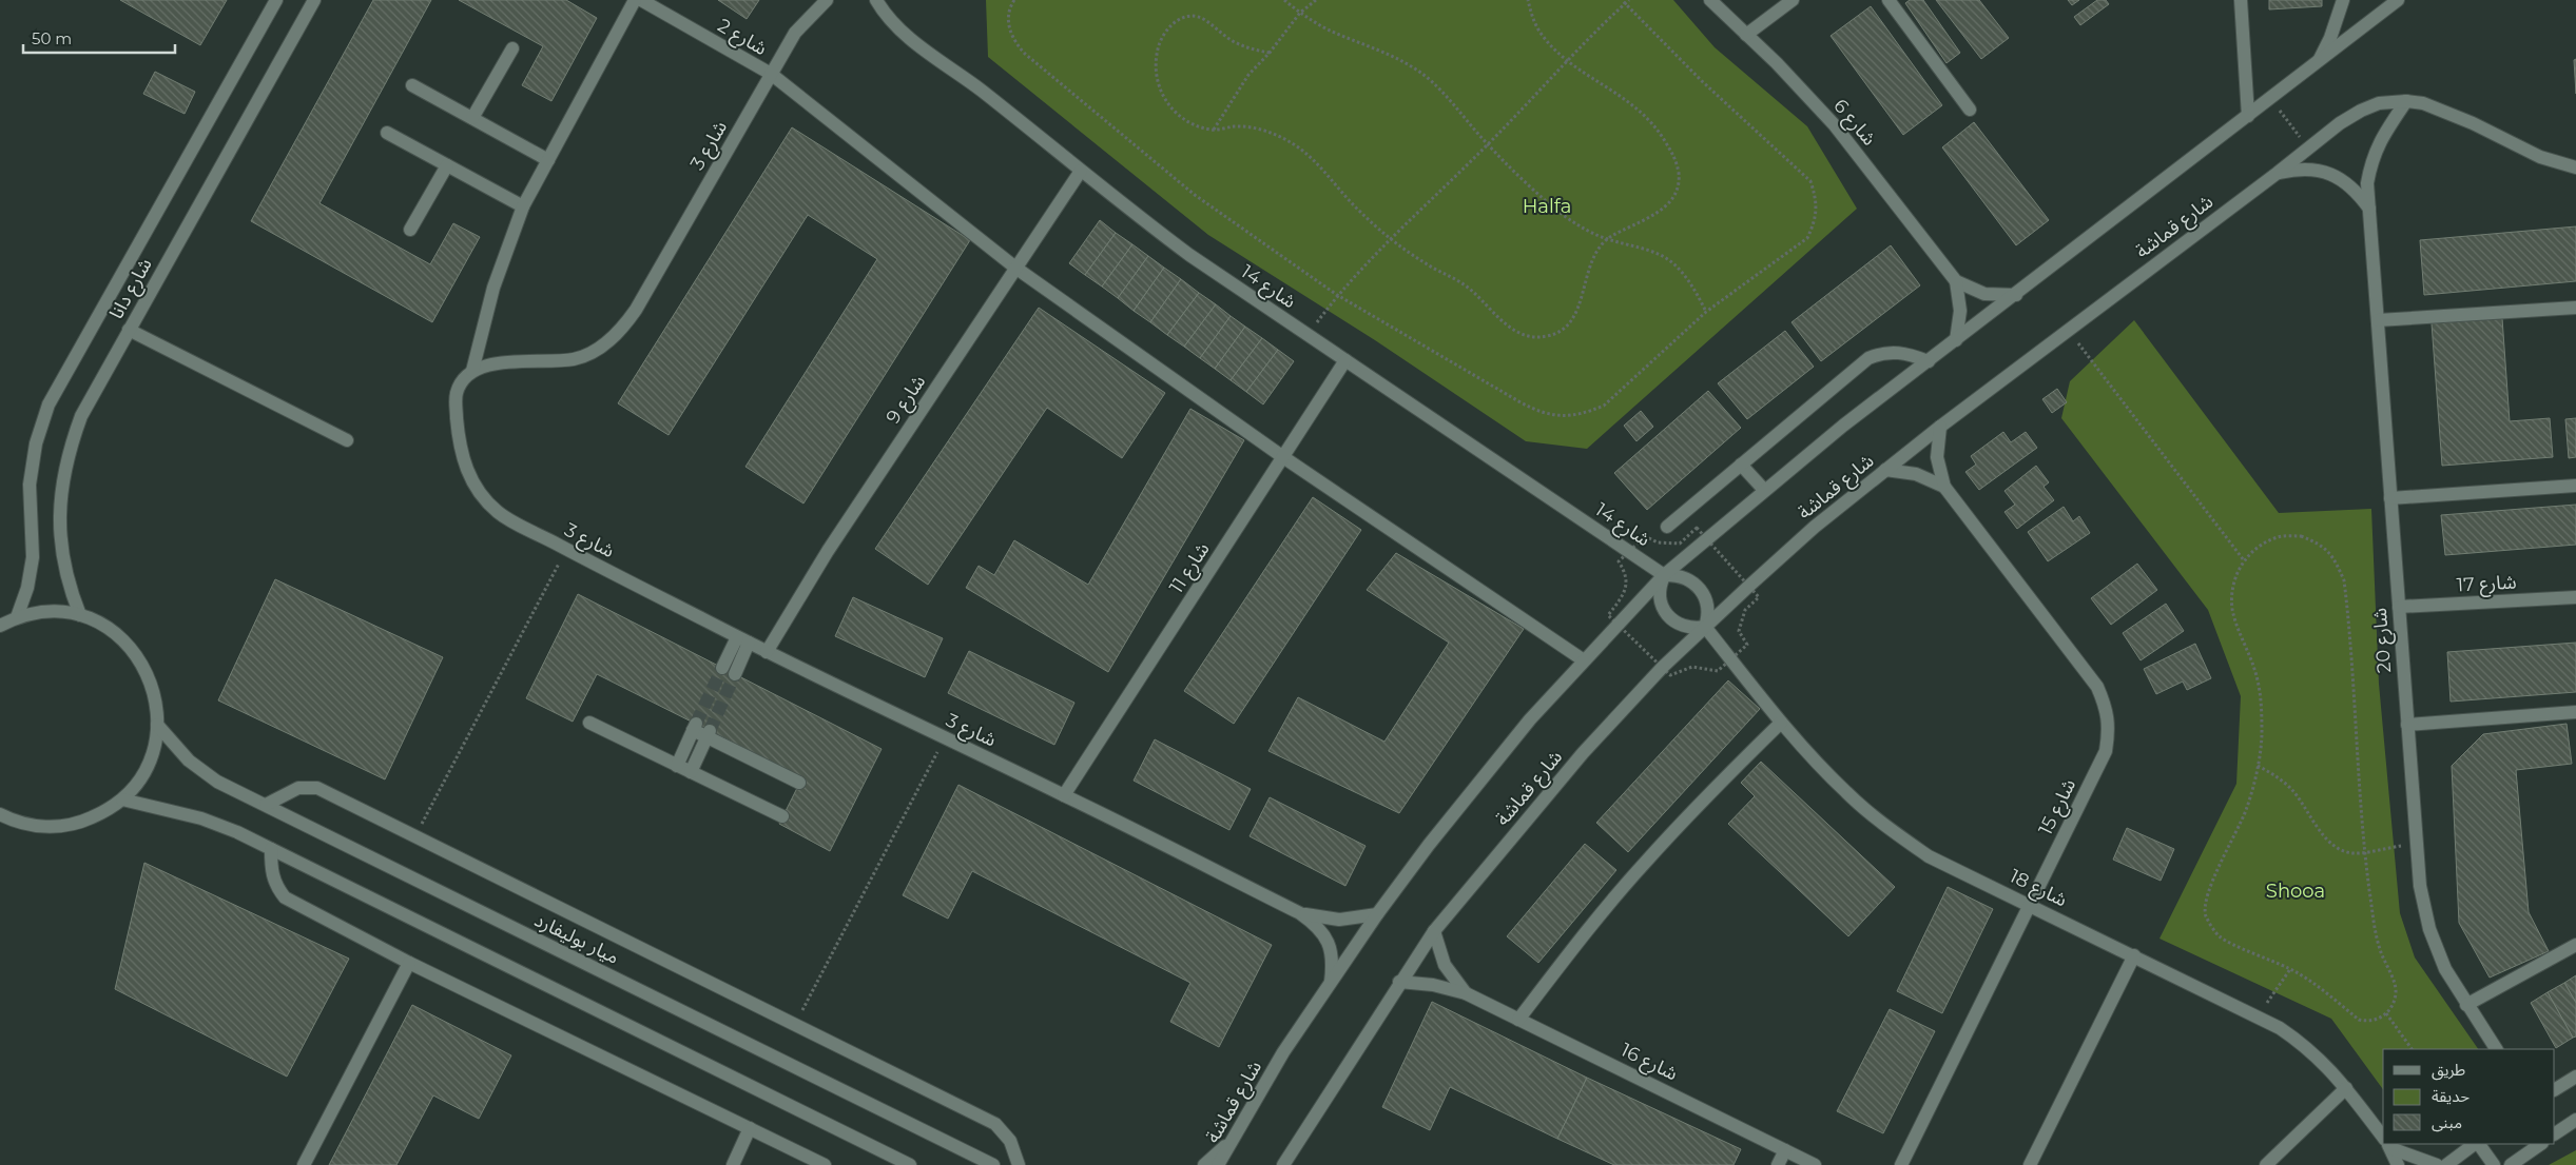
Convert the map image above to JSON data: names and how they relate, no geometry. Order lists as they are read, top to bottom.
{
  "streets": {
    "street": [
      "شارع 2",
      "شارع 6",
      "شارع 3",
      "شارع قماشة",
      "شارع 14",
      "شارع دانا",
      "شارع 9",
      "شارع 11",
      "شارع 17",
      "شارع 20",
      "شارع 15",
      "شارع 18",
      "ميار بوليفارد",
      "شارع 16"
    ]
  },
  "crossings": [
    ["شارع 2", "شارع 3"],
    ["شارع 2", "شارع قماشة"],
    ["شارع 2", "شارع 9"],
    ["شارع 2", "شارع 11"],
    ["شارع 6", "شارع قماشة"],
    ["شارع 3", "شارع قماشة"],
    ["شارع 3", "شارع 9"],
    ["شارع 3", "شارع 11"],
    ["شارع قماشة", "شارع 14"],
    ["شارع قماشة", "شارع 20"],
    ["شارع قماشة", "شارع 15"],
    ["شارع قماشة", "شارع 18"],
    ["شارع قماشة", "شارع 16"],
    ["شارع 14", "شارع 9"],
    ["شارع 14", "شارع 11"],
    ["شارع 14", "شارع 18"],
    ["شارع 17", "شارع 20"],
    ["شارع 15", "شارع 18"]
  ],
  "parks": ["Halfa", "Shooa"],
  "legend": ["طريق", "حديقة", "مبنى"],
  "scale_bar": "50 m"
}
